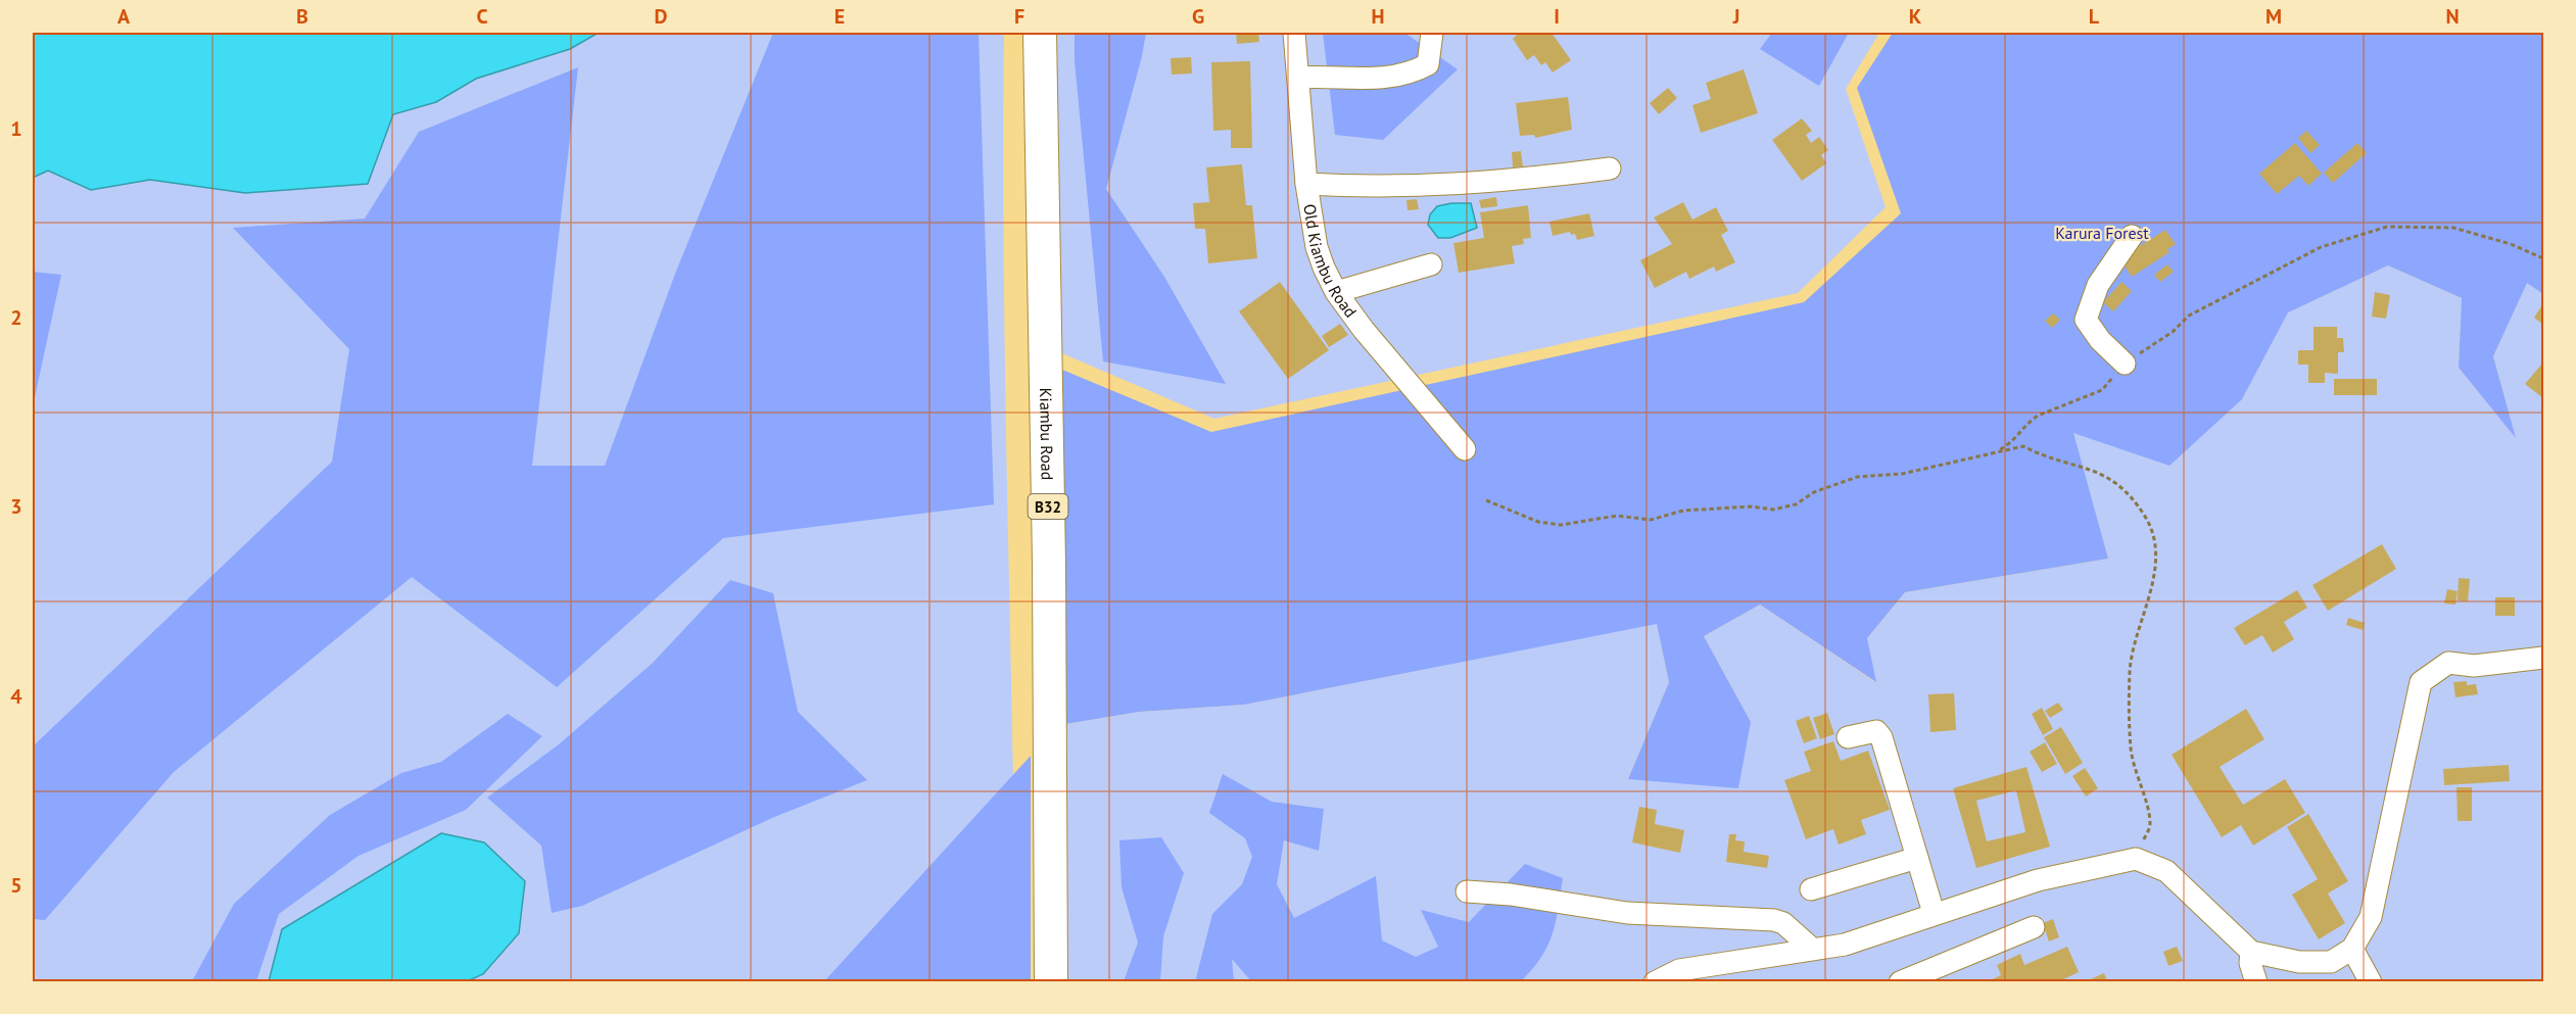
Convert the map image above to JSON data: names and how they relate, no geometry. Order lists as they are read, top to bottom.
{
  "streets": {
    "highway": ["Kiambu Road", "B32"],
    "street": ["Old Kiambu Road"]
  },
  "parks": ["Karura Forest"],
  "grid": {
    "columns": [
      "A",
      "B",
      "C",
      "D",
      "E",
      "F",
      "G",
      "H",
      "I",
      "J",
      "K",
      "L",
      "M",
      "N"
    ],
    "rows": [
      "1",
      "2",
      "3",
      "4",
      "5"
    ]
  }
}
